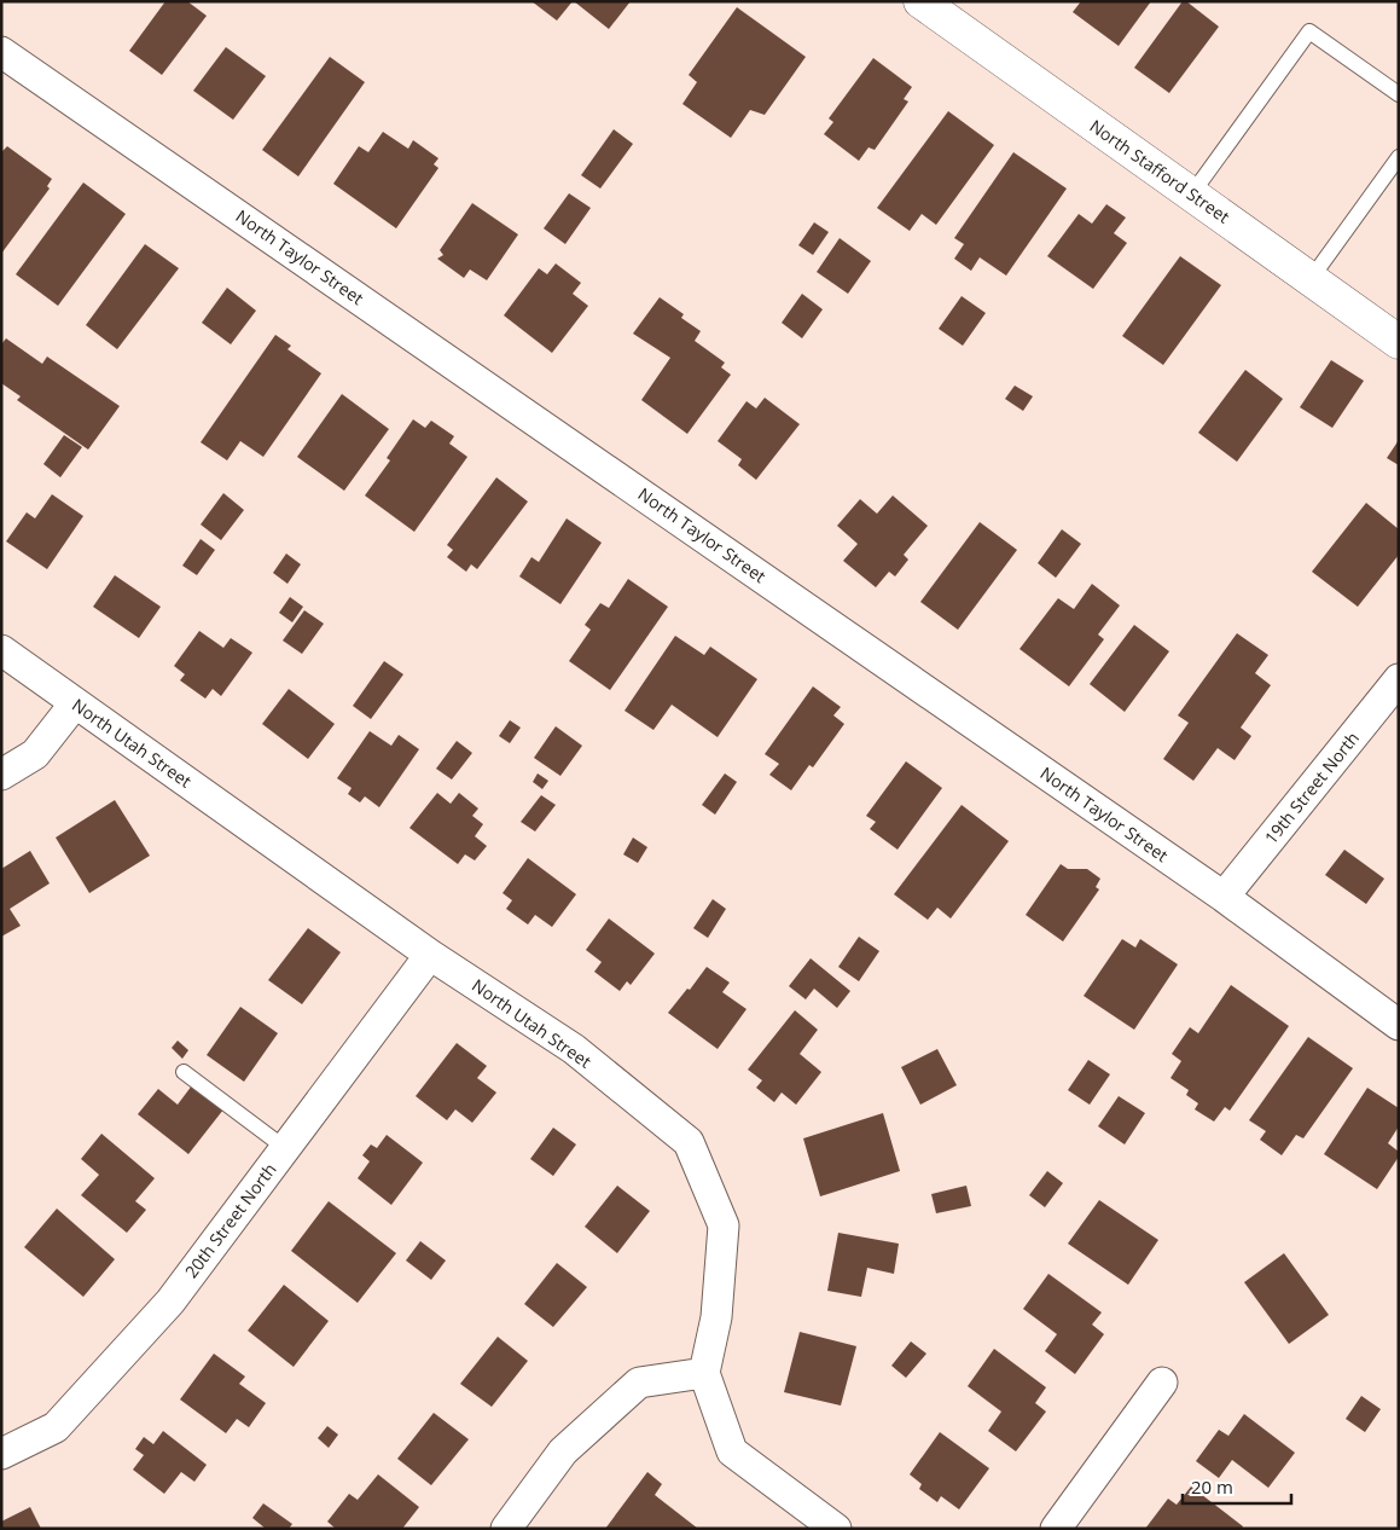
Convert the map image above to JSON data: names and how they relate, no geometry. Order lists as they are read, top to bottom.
{
  "streets": {
    "street": [
      "North Stafford Street",
      "North Taylor Street",
      "North Utah Street",
      "19th Street North",
      "20th Street North"
    ]
  },
  "crossings": [
    ["North Taylor Street", "19th Street North"],
    ["North Utah Street", "20th Street North"]
  ],
  "scale_bar": "20 m"
}
